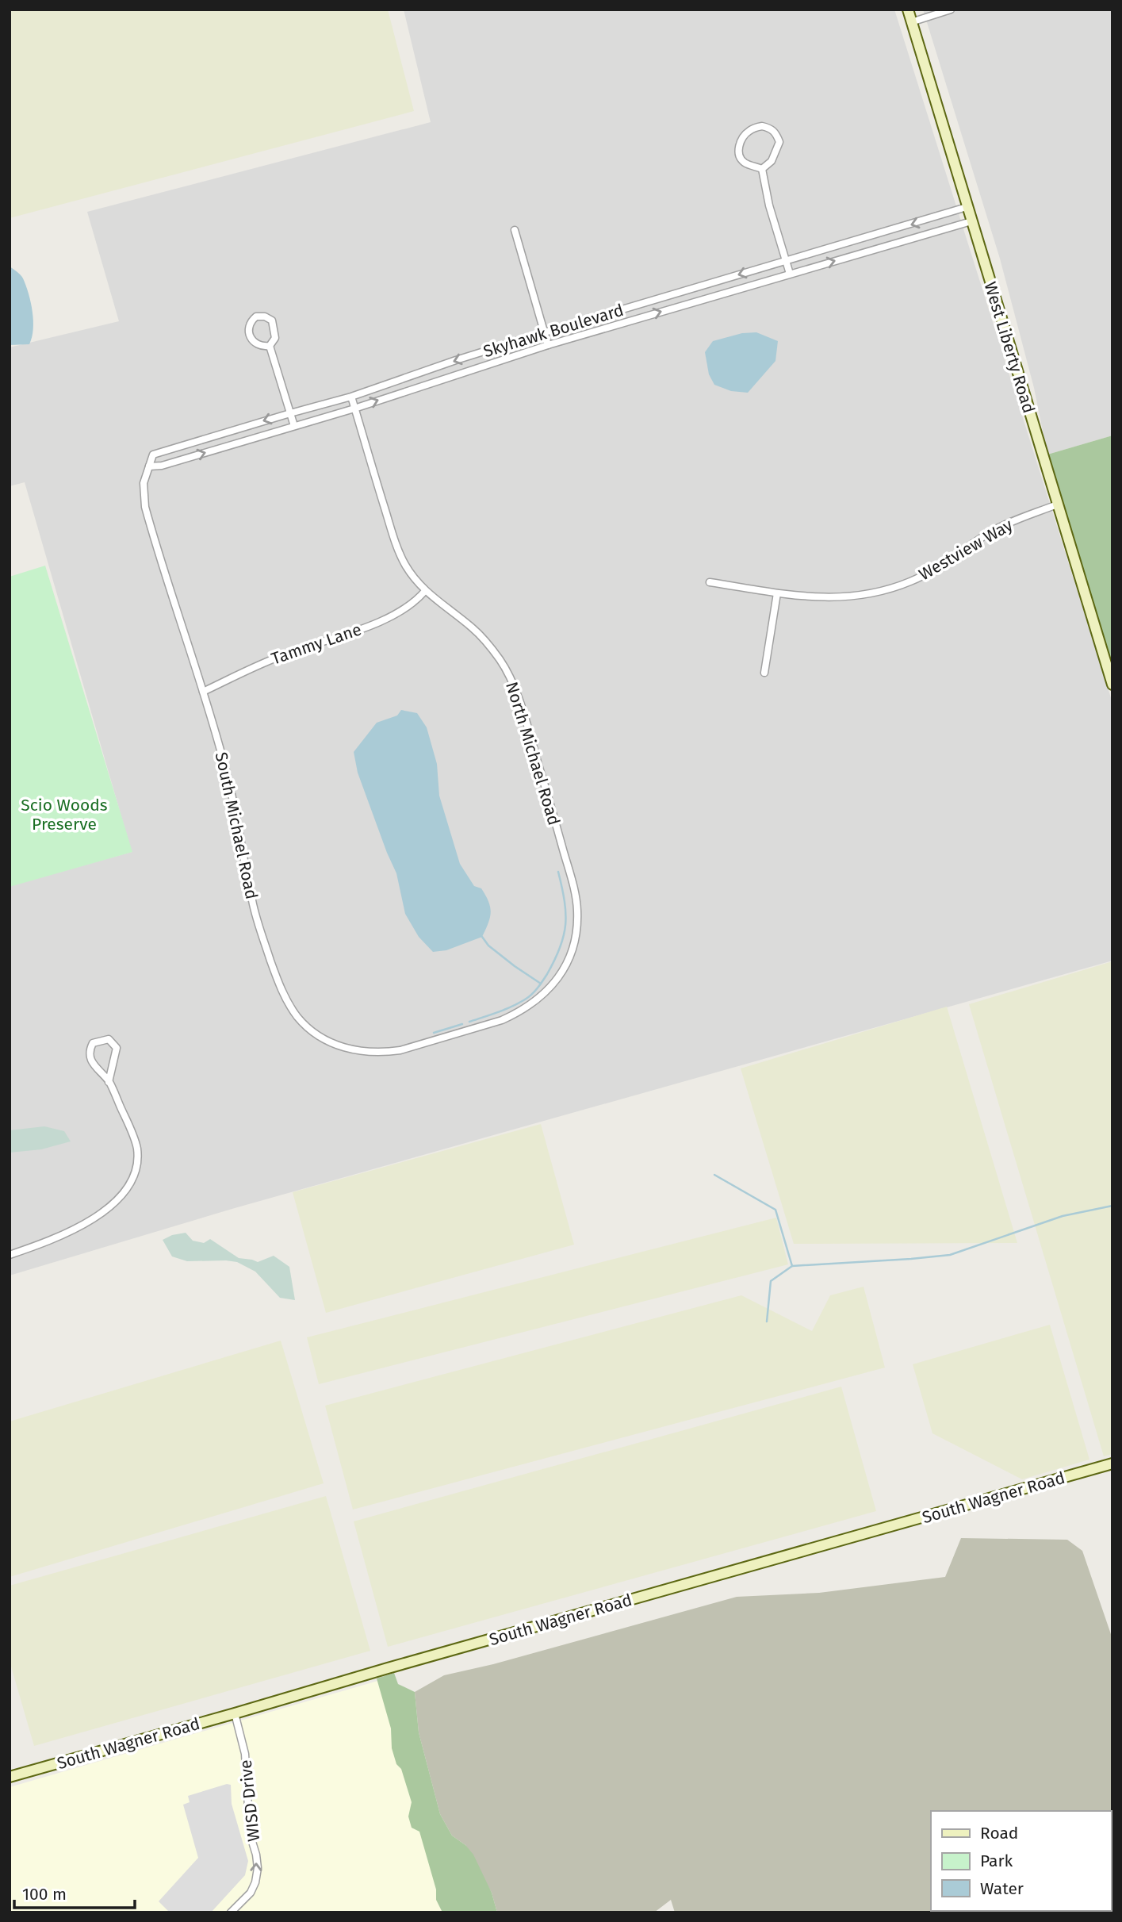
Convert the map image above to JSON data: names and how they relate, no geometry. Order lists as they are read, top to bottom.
{
  "streets": {
    "main road": ["West Liberty Road", "South Wagner Road"],
    "street": [
      "Skyhawk Boulevard",
      "Westview Way",
      "Tammy Lane",
      "North Michael Road",
      "South Michael Road",
      "WISD Drive"
    ]
  },
  "crossings": [
    ["Skyhawk Boulevard", "West Liberty Road"],
    ["Skyhawk Boulevard", "North Michael Road"],
    ["Skyhawk Boulevard", "South Michael Road"],
    ["West Liberty Road", "Westview Way"],
    ["Tammy Lane", "North Michael Road"],
    ["Tammy Lane", "South Michael Road"],
    ["North Michael Road", "South Michael Road"],
    ["South Wagner Road", "WISD Drive"]
  ],
  "one_way": ["WISD Drive"],
  "parks": ["Scio Woods Preserve"],
  "legend": ["Road", "Park", "Water"],
  "scale_bar": "100 m"
}
